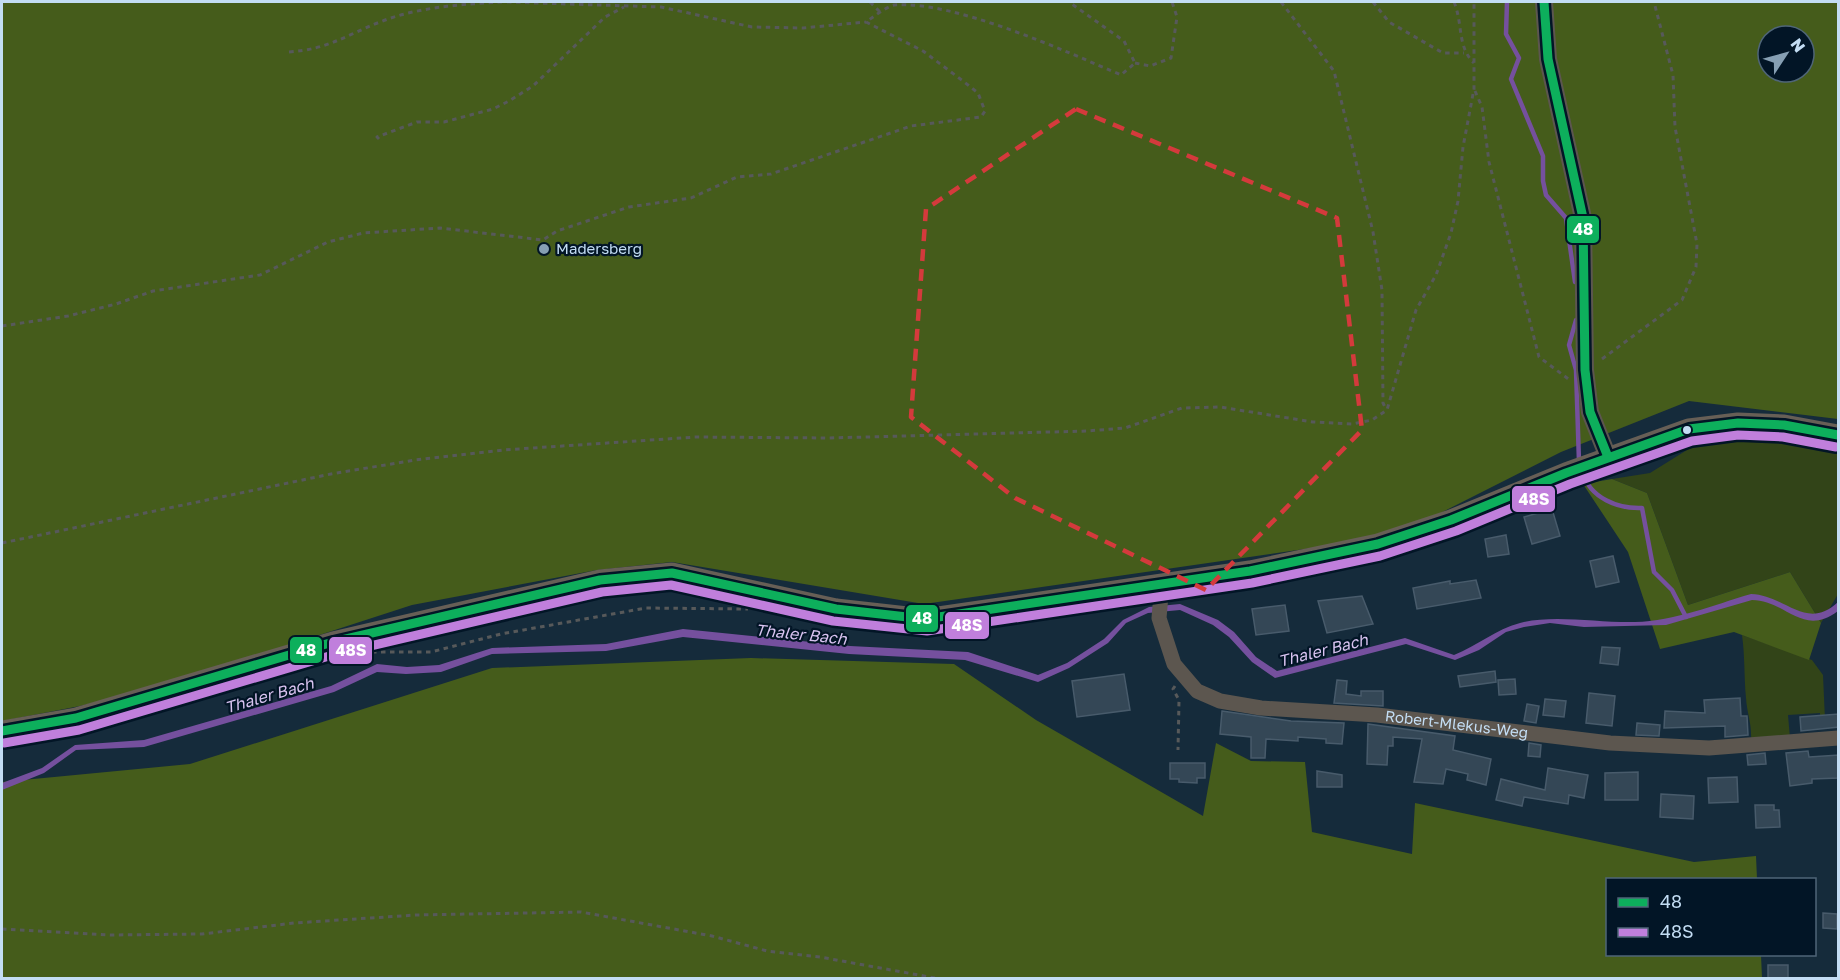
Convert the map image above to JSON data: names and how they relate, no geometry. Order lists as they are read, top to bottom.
{
  "streets": {
    "street": ["Robert-Mlekus-Weg"]
  },
  "water": ["Thaler Bach"],
  "places": ["Madersberg"],
  "lines": ["transit line 48", "transit line 48S"],
  "legend": ["48", "48S"],
  "north": "top right"
}
